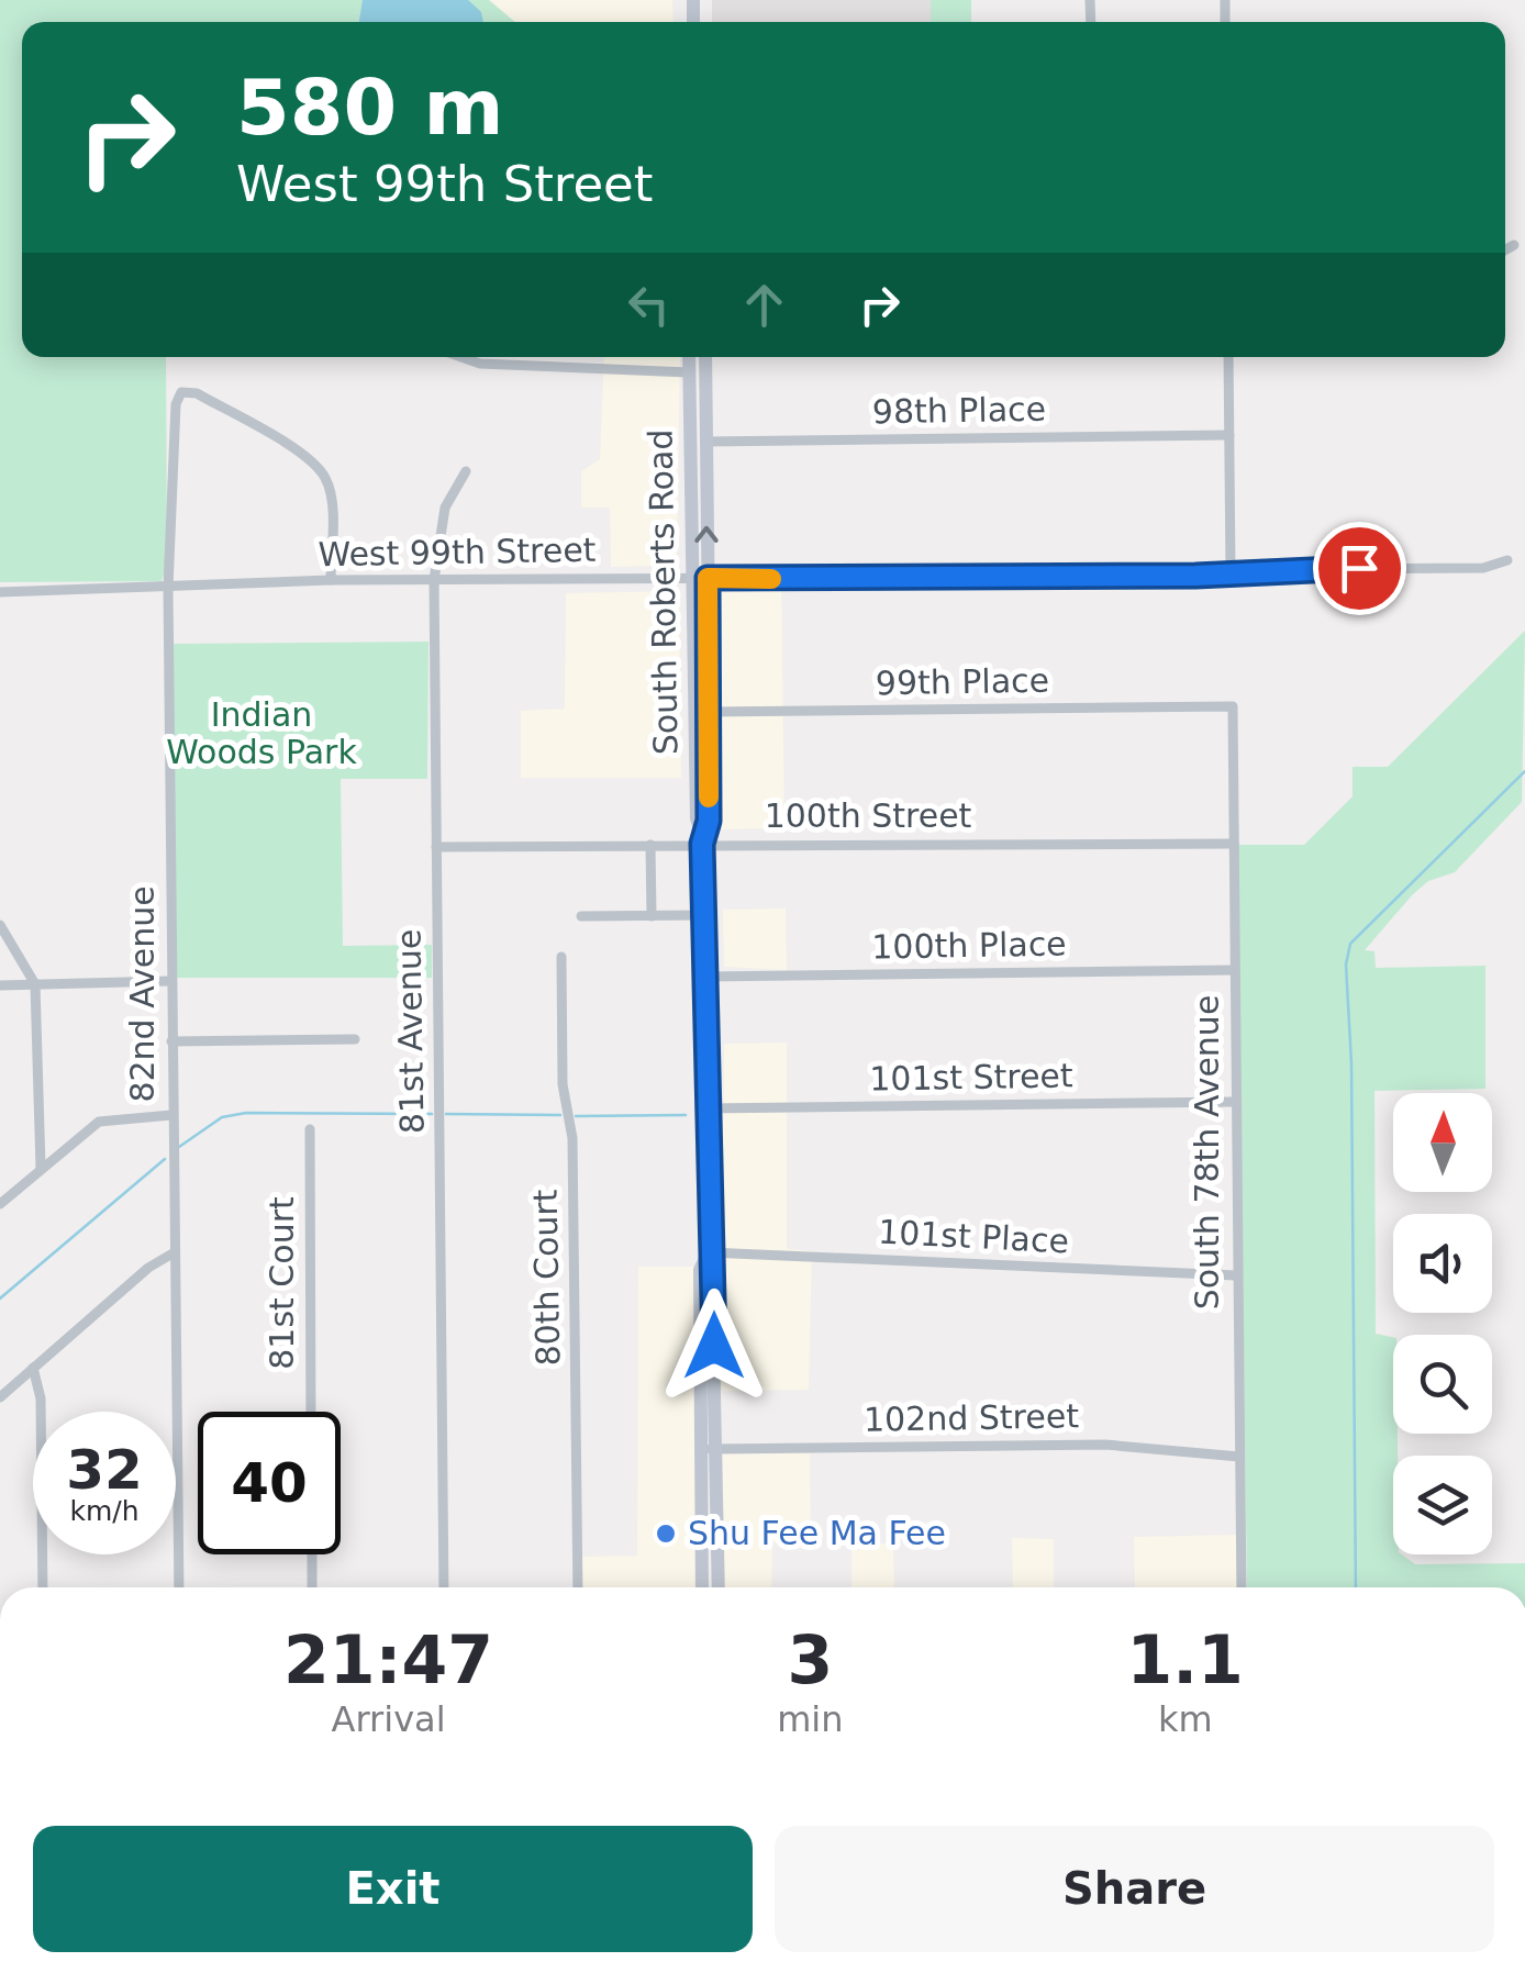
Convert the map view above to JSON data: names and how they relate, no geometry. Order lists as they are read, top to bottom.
{
  "streets": {
    "street": [
      "98th Place",
      "West 99th Street",
      "South Roberts Road",
      "99th Place",
      "100th Street",
      "100th Place",
      "82nd Avenue",
      "81st Avenue",
      "101st Street",
      "South 78th Avenue",
      "101st Place",
      "80th Court",
      "81st Court",
      "102nd Street"
    ]
  },
  "crossings": [
    ["98th Place", "South Roberts Road"],
    ["West 99th Street", "South Roberts Road"],
    ["West 99th Street", "82nd Avenue"],
    ["West 99th Street", "81st Avenue"],
    ["South Roberts Road", "99th Place"],
    ["South Roberts Road", "100th Street"],
    ["South Roberts Road", "100th Place"],
    ["South Roberts Road", "101st Street"],
    ["South Roberts Road", "101st Place"],
    ["South Roberts Road", "102nd Street"],
    ["99th Place", "South 78th Avenue"],
    ["100th Street", "81st Avenue"],
    ["100th Street", "South 78th Avenue"],
    ["100th Place", "South 78th Avenue"],
    ["101st Street", "South 78th Avenue"],
    ["South 78th Avenue", "101st Place"],
    ["South 78th Avenue", "102nd Street"]
  ],
  "parks": ["Indian Woods Park"],
  "places": ["Shu Fee Ma Fee"],
  "north": "top",
  "page": {
    "turn": ["580 m", "West 99th Street"],
    "speed": "32 km/h",
    "limit": "40",
    "eta": [
      "21:47",
      "Arrival",
      "3",
      "min",
      "1.1",
      "km"
    ],
    "buttons": ["Exit", "Share"]
  }
}
